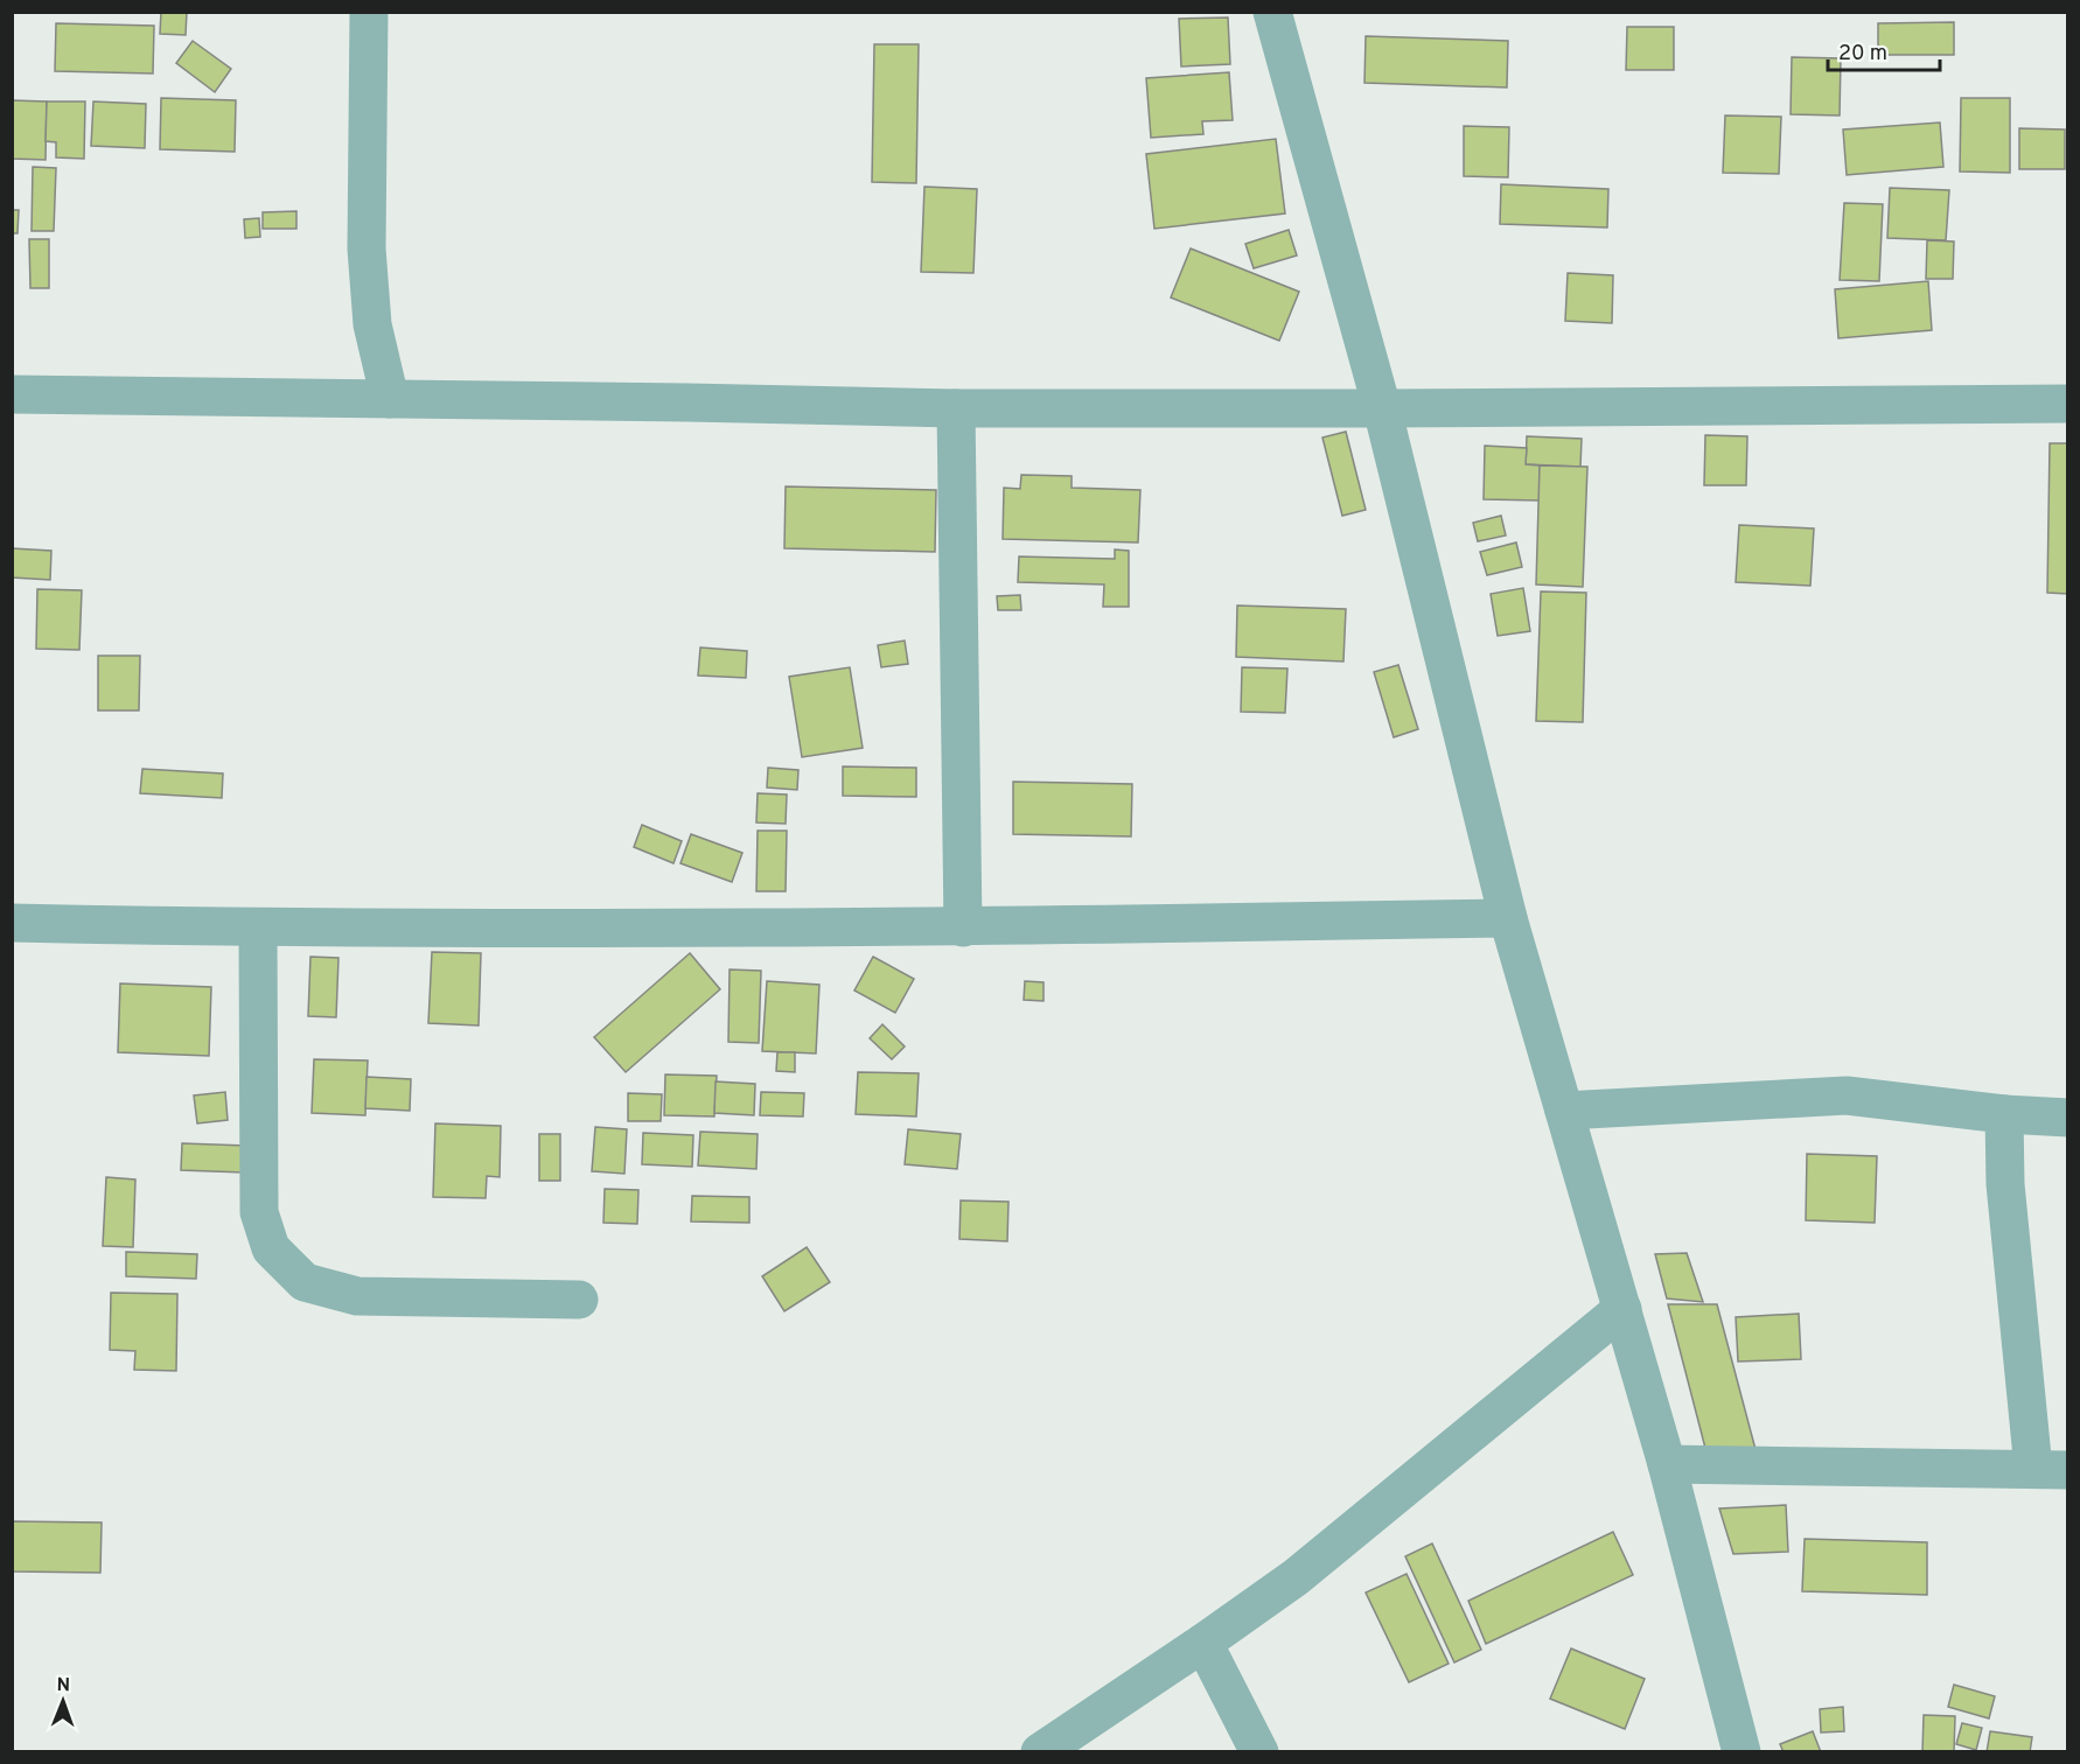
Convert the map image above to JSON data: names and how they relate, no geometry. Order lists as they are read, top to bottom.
{
  "scale_bar": "20 m",
  "north": "top"
}
